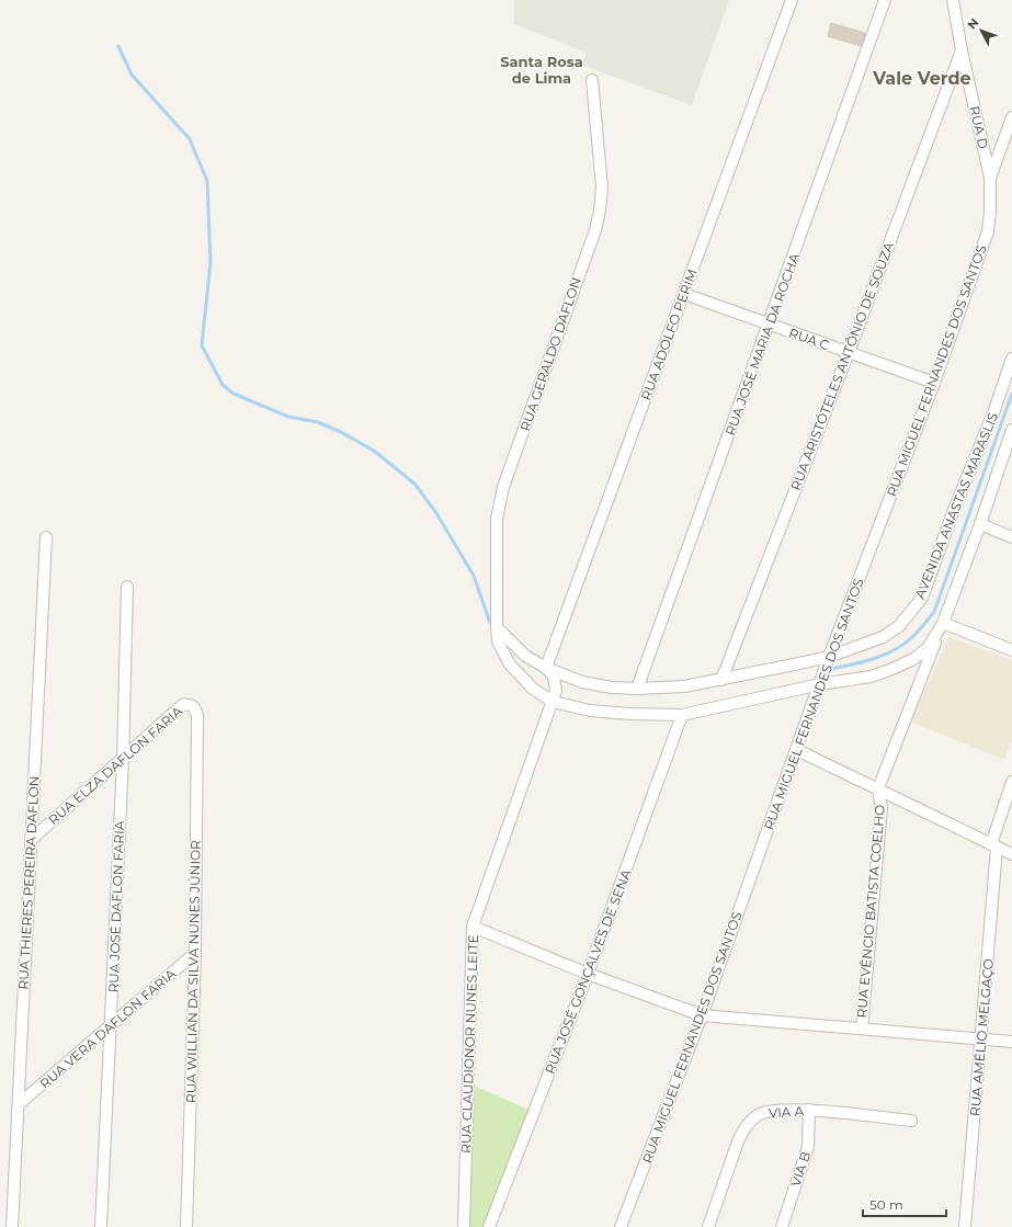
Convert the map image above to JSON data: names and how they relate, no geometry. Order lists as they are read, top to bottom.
{
  "streets": {
    "street": [
      "RUA D",
      "RUA ADOLFO PERIM",
      "RUA C",
      "RUA JOSÉ MARIA DA ROCHA",
      "RUA GERALDO DAFLON",
      "RUA ARISTÓTELES ANTÔNIO DE SOUZA",
      "RUA MIGUEL FERNANDES DOS SANTOS",
      "AVENIDA ANASTAS MARASLIS",
      "RUA ELZA DAFLON FARIA",
      "RUA THIERES PEREIRA DAFLON",
      "RUA JOSÉ DAFLON FARIA",
      "RUA EVÊNCIO BATISTA COELHO",
      "RUA WILLIAN DA SILVA NUNES JÚNIOR",
      "RUA JOSÉ GONÇALVES DE SENA",
      "RUA VERA DAFLON FARIA",
      "RUA AMÉLIO MELGAÇO",
      "RUA CLAUDIONOR NUNES LEITE",
      "VIA A",
      "VIA B"
    ]
  },
  "crossings": [
    ["RUA D", "RUA ARISTÓTELES ANTÔNIO DE SOUZA"],
    ["RUA D", "RUA MIGUEL FERNANDES DOS SANTOS"],
    ["RUA ADOLFO PERIM", "RUA C"],
    ["RUA ADOLFO PERIM", "AVENIDA ANASTAS MARASLIS"],
    ["RUA ADOLFO PERIM", "RUA CLAUDIONOR NUNES LEITE"],
    ["RUA C", "RUA JOSÉ MARIA DA ROCHA"],
    ["RUA C", "RUA ARISTÓTELES ANTÔNIO DE SOUZA"],
    ["RUA C", "RUA MIGUEL FERNANDES DOS SANTOS"],
    ["RUA JOSÉ MARIA DA ROCHA", "AVENIDA ANASTAS MARASLIS"],
    ["RUA GERALDO DAFLON", "AVENIDA ANASTAS MARASLIS"],
    ["RUA GERALDO DAFLON", "RUA CLAUDIONOR NUNES LEITE"],
    ["RUA ARISTÓTELES ANTÔNIO DE SOUZA", "AVENIDA ANASTAS MARASLIS"],
    ["RUA MIGUEL FERNANDES DOS SANTOS", "AVENIDA ANASTAS MARASLIS"],
    ["AVENIDA ANASTAS MARASLIS", "RUA EVÊNCIO BATISTA COELHO"],
    ["AVENIDA ANASTAS MARASLIS", "RUA JOSÉ GONÇALVES DE SENA"],
    ["AVENIDA ANASTAS MARASLIS", "RUA CLAUDIONOR NUNES LEITE"],
    ["RUA ELZA DAFLON FARIA", "RUA THIERES PEREIRA DAFLON"],
    ["RUA ELZA DAFLON FARIA", "RUA JOSÉ DAFLON FARIA"],
    ["RUA ELZA DAFLON FARIA", "RUA WILLIAN DA SILVA NUNES JÚNIOR"],
    ["RUA THIERES PEREIRA DAFLON", "RUA VERA DAFLON FARIA"],
    ["RUA JOSÉ DAFLON FARIA", "RUA VERA DAFLON FARIA"],
    ["RUA WILLIAN DA SILVA NUNES JÚNIOR", "RUA VERA DAFLON FARIA"],
    ["VIA A", "VIA B"]
  ],
  "districts": ["Santa Rosa de Lima", "Vale Verde"],
  "scale_bar": "50 m",
  "north": "top left"
}
